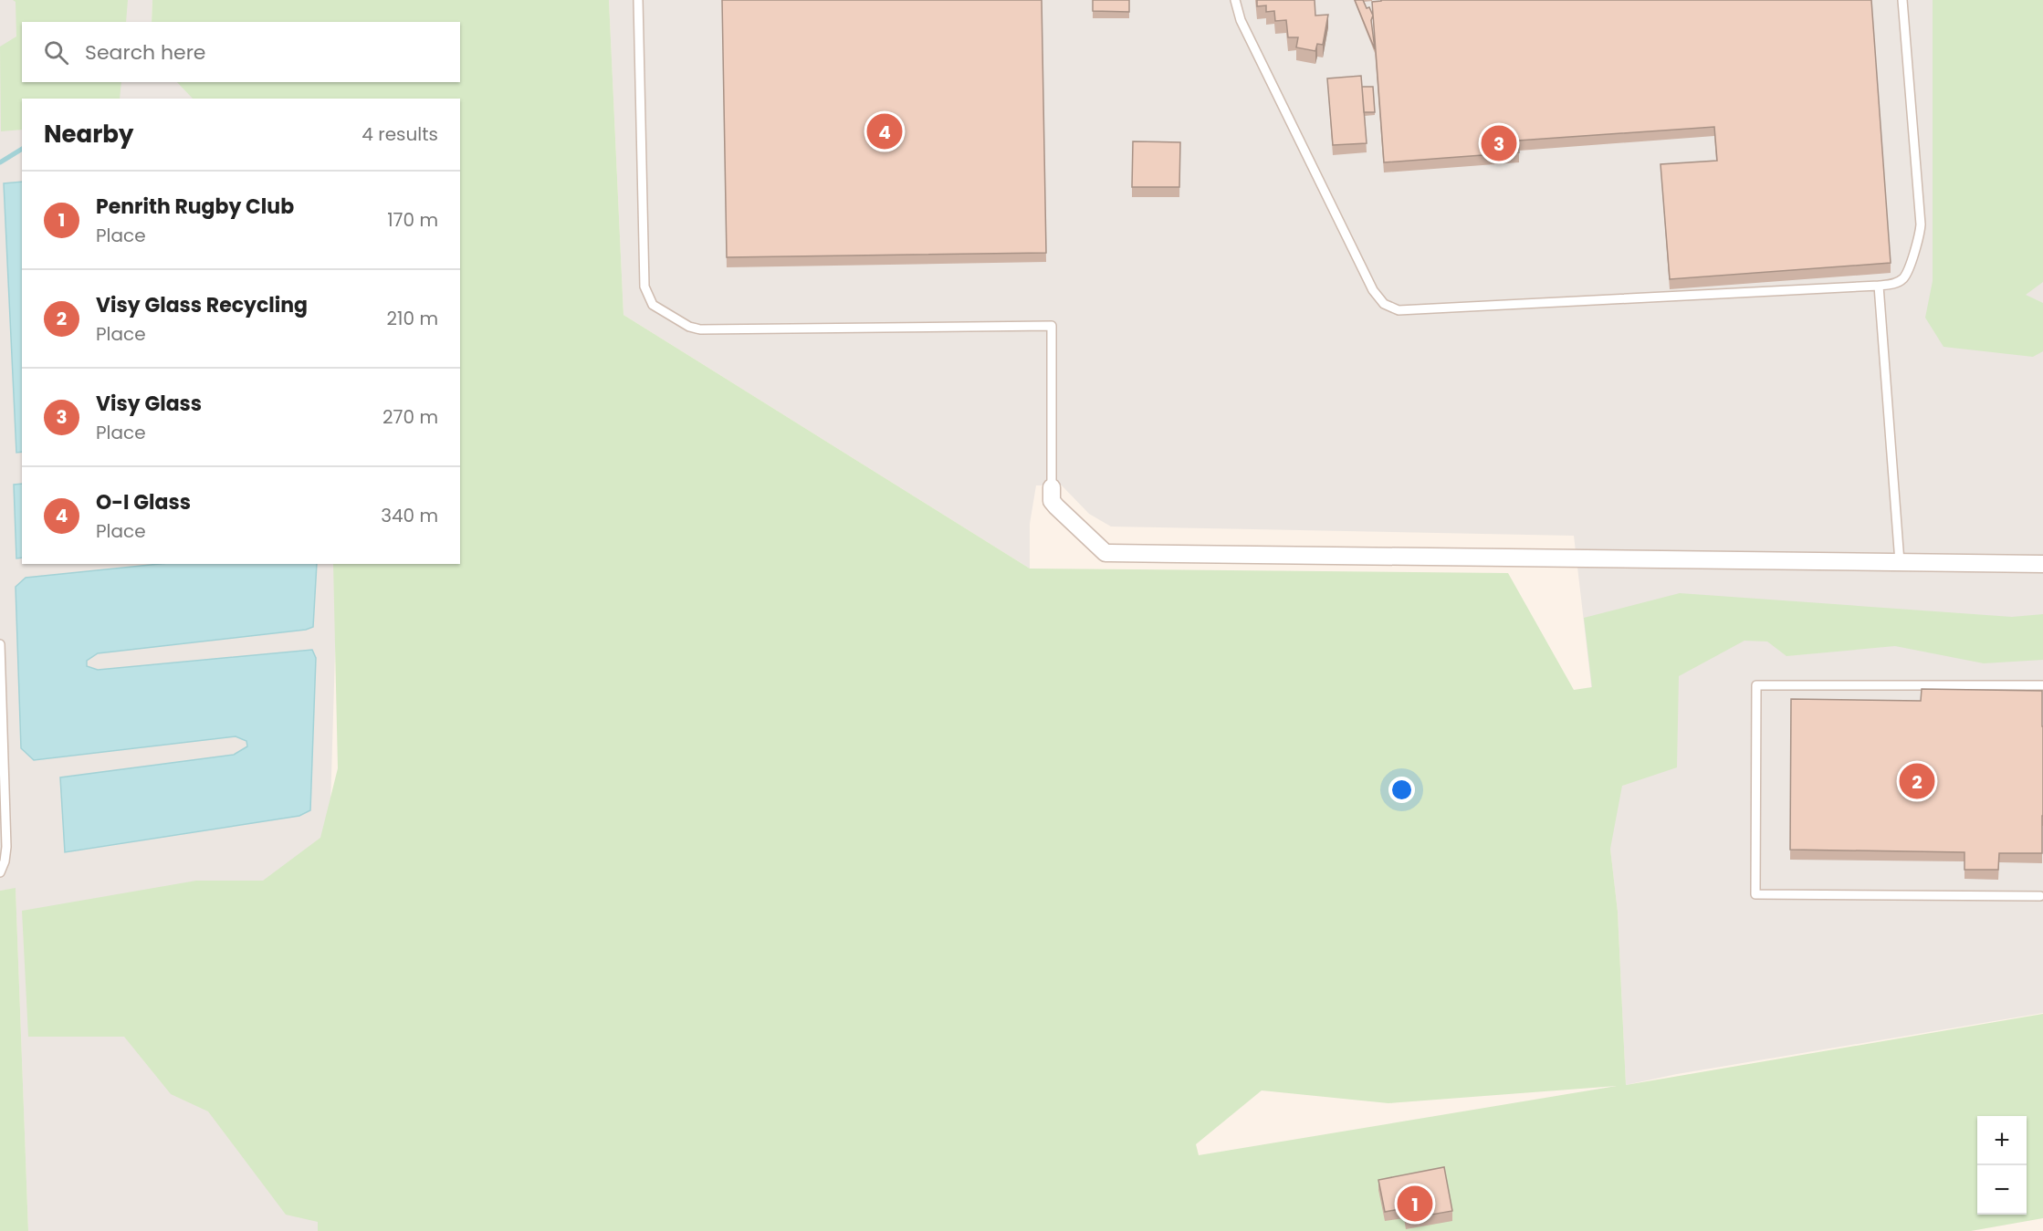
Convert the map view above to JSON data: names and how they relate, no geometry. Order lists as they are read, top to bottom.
{
  "page": {
    "search": "Search here",
    "heading": ["Nearby", "4 results"],
    "pins": [
      "4",
      "3",
      "2",
      "1"
    ],
    "list": [
      {
        "mark": "1",
        "name": "Penrith Rugby Club",
        "note": "Place",
        "value": "170 m"
      },
      {
        "mark": "2",
        "name": "Visy Glass Recycling",
        "note": "Place",
        "value": "210 m"
      },
      {
        "mark": "3",
        "name": "Visy Glass",
        "note": "Place",
        "value": "270 m"
      },
      {
        "mark": "4",
        "name": "O-I Glass",
        "note": "Place",
        "value": "340 m"
      }
    ],
    "map_buttons": ["+", "−"]
  }
}
